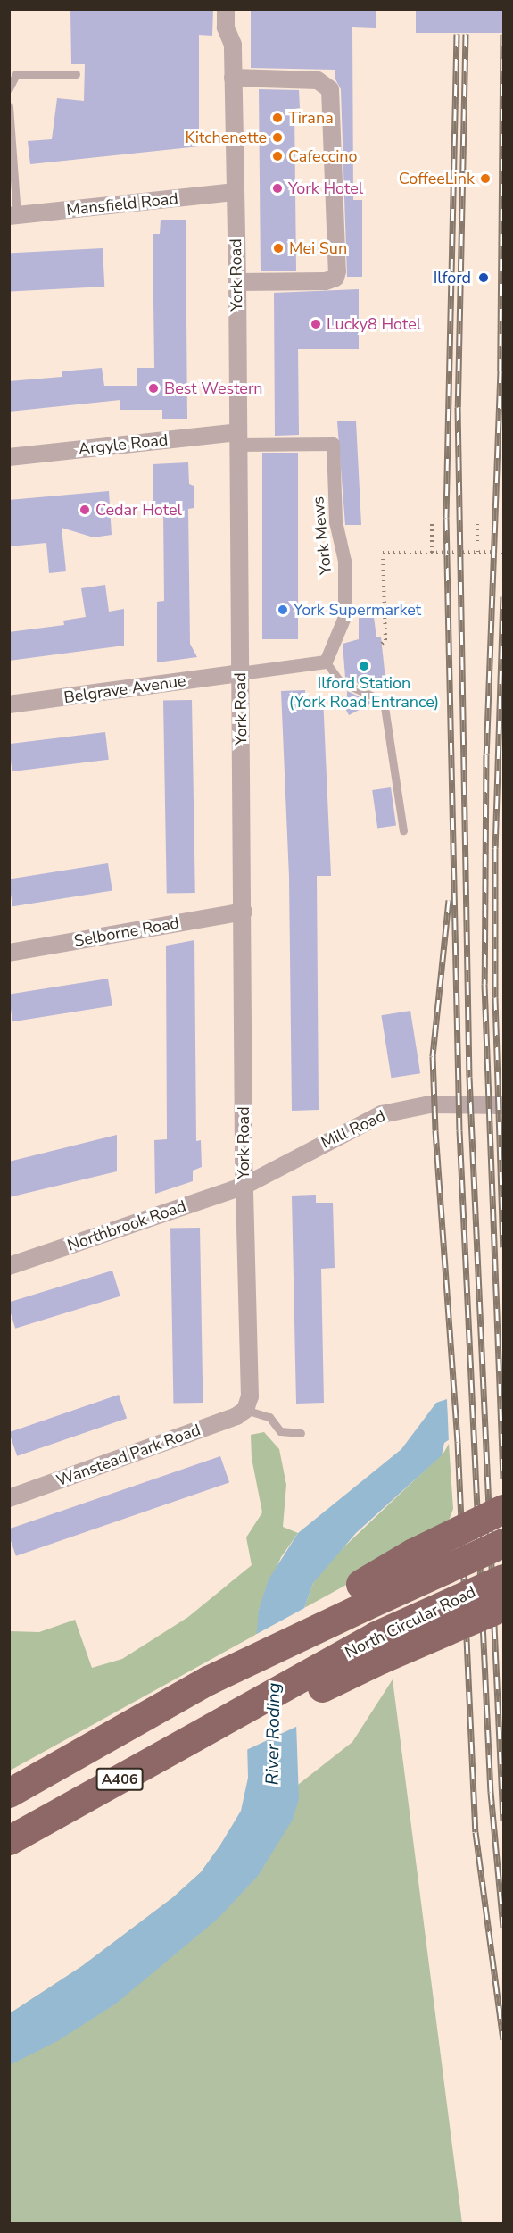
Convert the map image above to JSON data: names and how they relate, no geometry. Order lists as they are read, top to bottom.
{
  "streets": {
    "highway": ["North Circular Road", "A406"],
    "street": [
      "Mansfield Road",
      "York Road",
      "Argyle Road",
      "York Mews",
      "Belgrave Avenue",
      "Selborne Road",
      "Mill Road",
      "Northbrook Road",
      "Wanstead Park Road"
    ]
  },
  "crossings": [
    ["Mansfield Road", "York Road"],
    ["York Road", "Argyle Road"],
    ["York Road", "York Mews"],
    ["York Road", "Belgrave Avenue"],
    ["York Road", "Selborne Road"],
    ["York Road", "Mill Road"],
    ["York Road", "Northbrook Road"],
    ["York Road", "Wanstead Park Road"],
    ["Argyle Road", "York Mews"],
    ["Mill Road", "Northbrook Road"],
    ["North Circular Road", "A406"]
  ],
  "water": ["River Roding"],
  "places": [
    "Tirana",
    "Kitchenette",
    "Cafeccino",
    "CoffeeLink",
    "York Hotel",
    "Mei Sun",
    "Ilford",
    "Lucky8 Hotel",
    "Best Western",
    "Cedar Hotel",
    "York Supermarket",
    "Ilford Station (York Road Entrance)"
  ]
}
